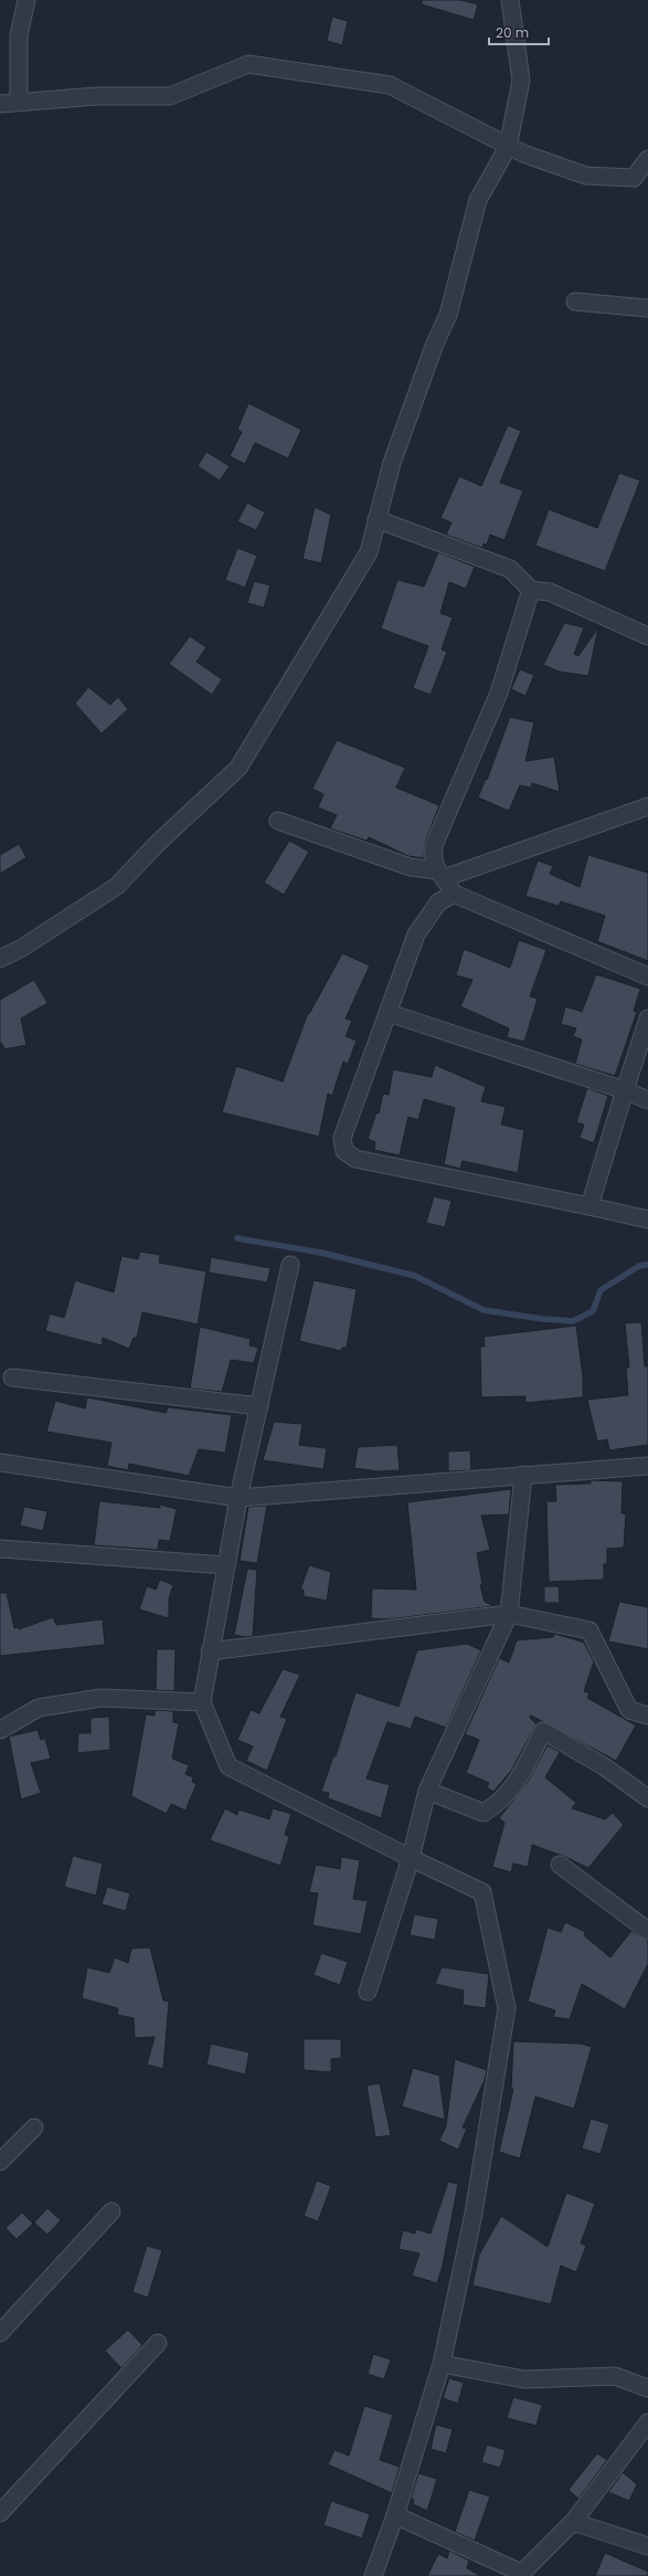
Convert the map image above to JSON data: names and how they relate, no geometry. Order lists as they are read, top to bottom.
{
  "scale_bar": "20 m"
}
